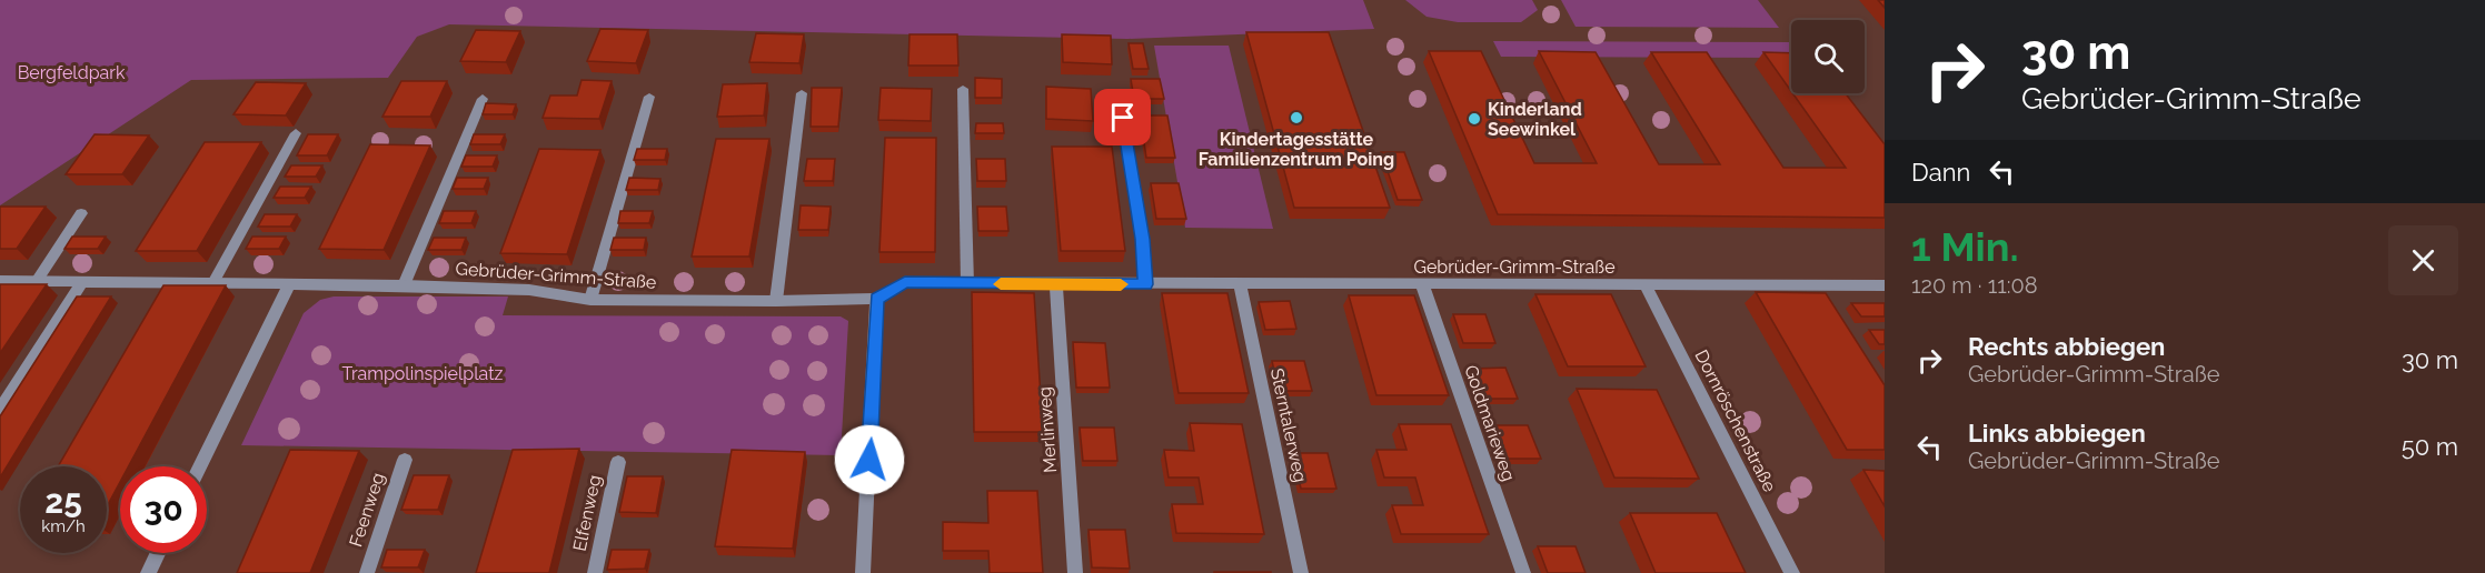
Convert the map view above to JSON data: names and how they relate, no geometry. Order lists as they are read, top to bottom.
{
  "streets": {
    "street": [
      "Gebrüder-Grimm-Straße",
      "Dornröschenstraße",
      "Goldmarieweg",
      "Sterntalerweg",
      "Merlinweg",
      "Feenweg",
      "Elfenweg"
    ]
  },
  "crossings": [
    ["Gebrüder-Grimm-Straße", "Dornröschenstraße"],
    ["Gebrüder-Grimm-Straße", "Goldmarieweg"],
    ["Gebrüder-Grimm-Straße", "Sterntalerweg"],
    ["Gebrüder-Grimm-Straße", "Merlinweg"]
  ],
  "parks": ["Bergfeldpark", "Trampolinspielplatz"],
  "places": ["Kindertagesstätte Familienzentrum Poing", "Kinderland Seewinkel"],
  "page": {
    "turn": ["30 m", "Gebrüder-Grimm-Straße"],
    "then": "Dann",
    "heading": ["1 Min.", "120 m · 11:08"],
    "list": [
      {
        "name": "Rechts abbiegen",
        "note": "Gebrüder-Grimm-Straße",
        "value": "30 m"
      },
      {
        "name": "Links abbiegen",
        "note": "Gebrüder-Grimm-Straße",
        "value": "50 m"
      }
    ],
    "speed": "25 km/h",
    "limit": "30"
  }
}
